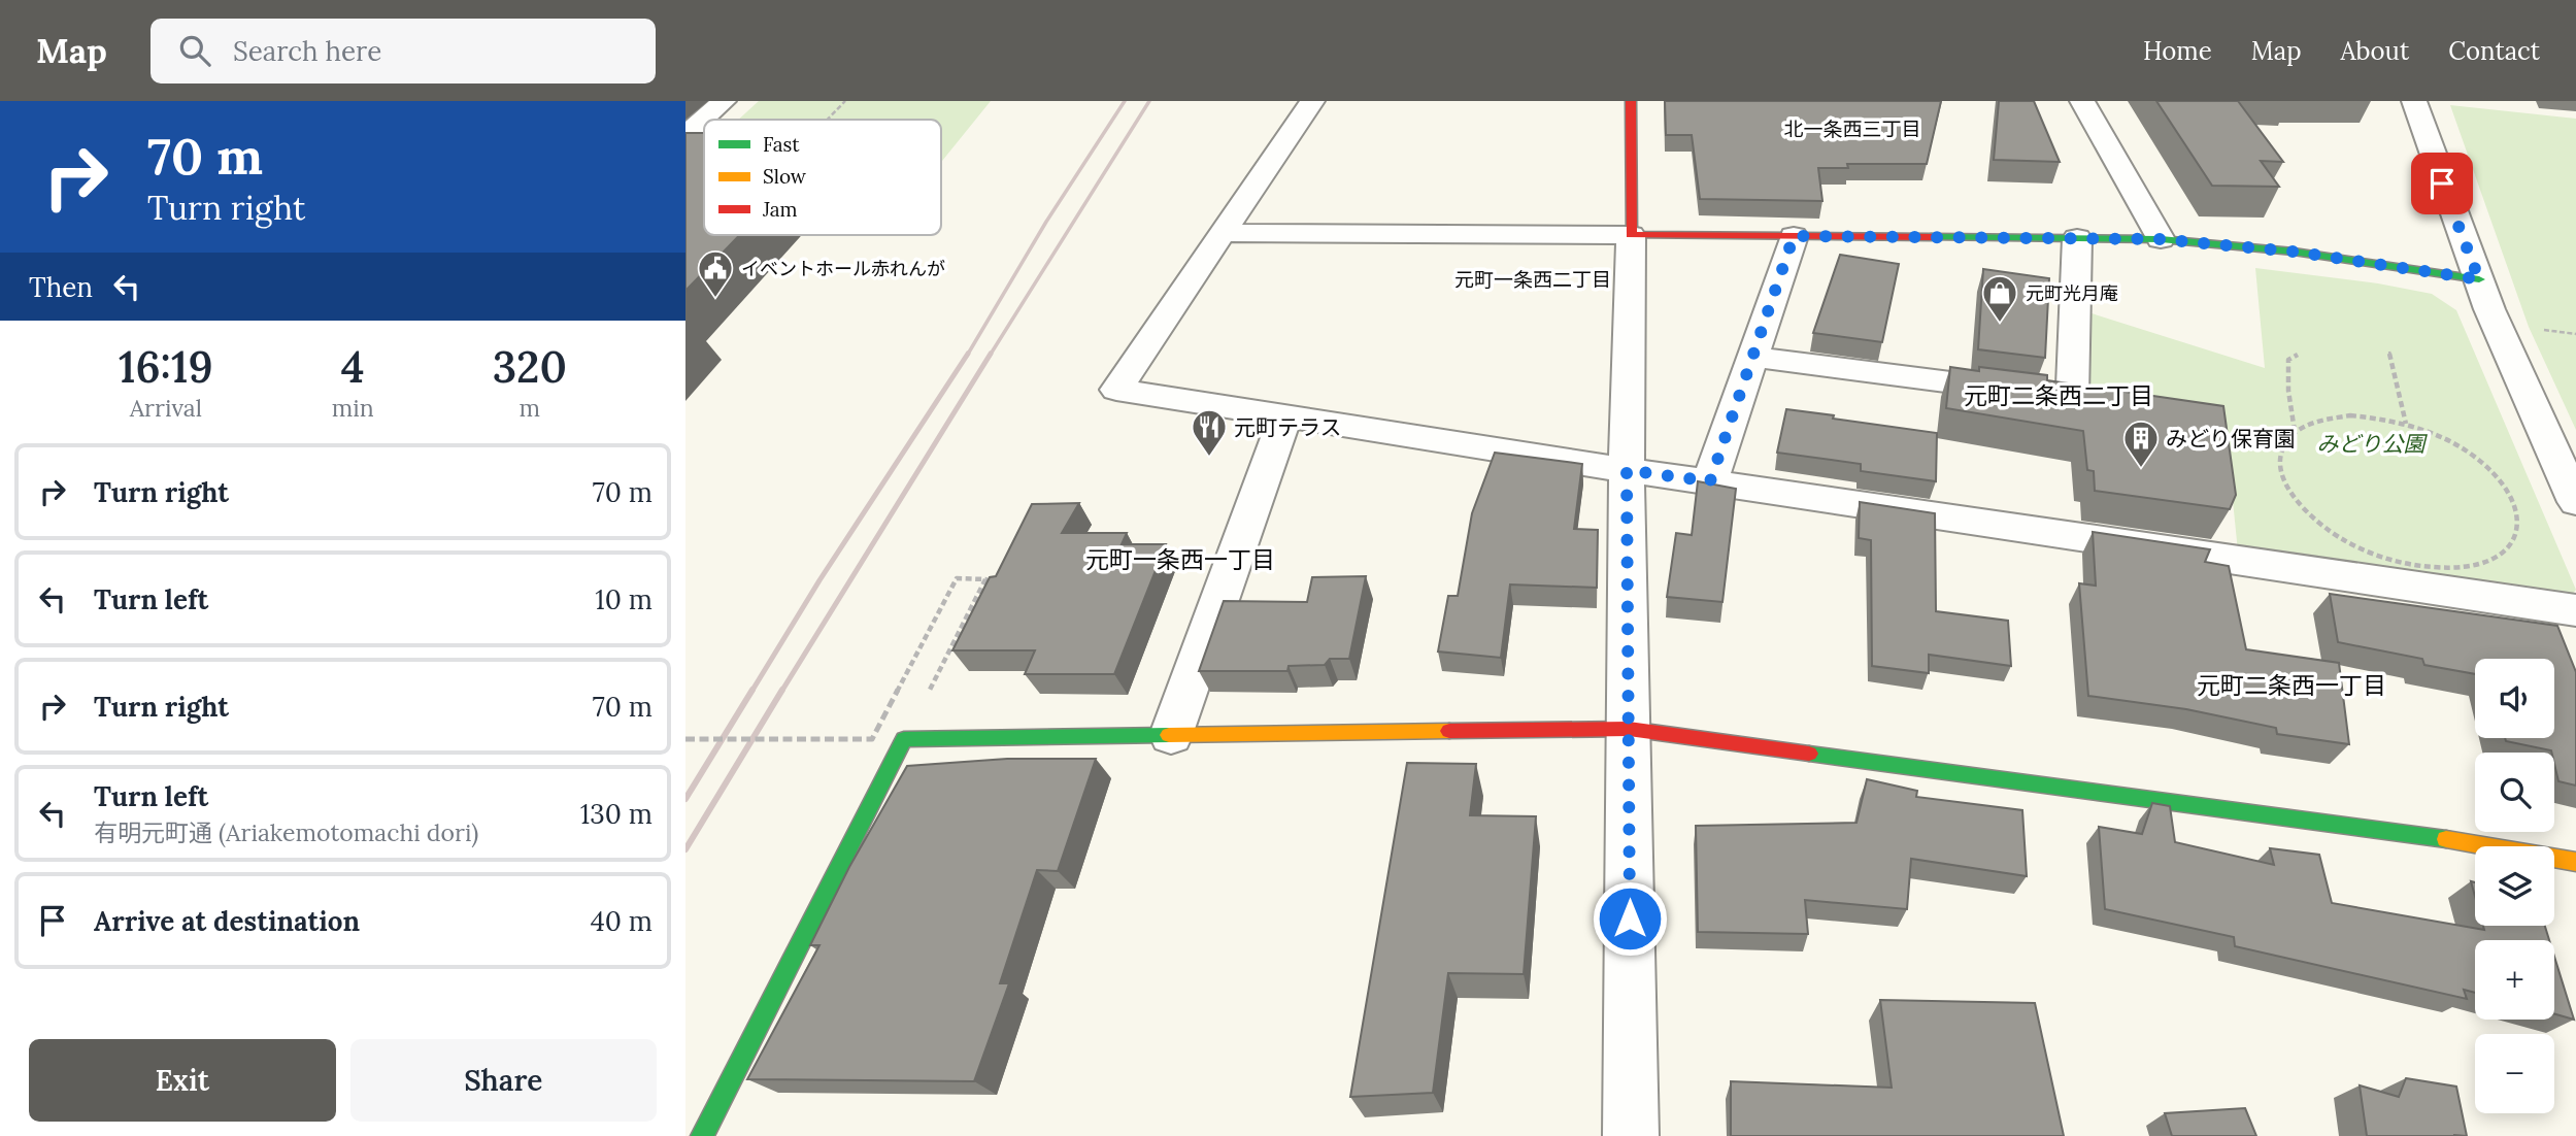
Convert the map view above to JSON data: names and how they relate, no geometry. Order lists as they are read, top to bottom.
{
  "districts": [
    "北一条西三丁目",
    "元町一条西二丁目",
    "元町二条西二丁目",
    "元町一条西一丁目",
    "元町二条西一丁目"
  ],
  "parks": ["みどり公園"],
  "places": {
    "public building": ["イベントホール赤れんが"],
    "shop": ["元町光月庵"],
    "restaurant": ["元町テラス"],
    "building": ["みどり保育園"]
  },
  "legend": ["Fast", "Slow", "Jam"],
  "page": {
    "header": "Map",
    "search": "Search here",
    "nav": [
      "Home",
      "Map",
      "About",
      "Contact"
    ],
    "turn": ["70 m", "Turn right"],
    "then": "Then",
    "eta": [
      "16:19",
      "Arrival",
      "4",
      "min",
      "320",
      "m"
    ],
    "list": [
      {
        "name": "Turn right",
        "value": "70 m"
      },
      {
        "name": "Turn left",
        "value": "10 m"
      },
      {
        "name": "Turn right",
        "value": "70 m"
      },
      {
        "name": "Turn left",
        "note": "有明元町通 (Ariakemotomachi dori)",
        "value": "130 m"
      },
      {
        "name": "Arrive at destination",
        "value": "40 m"
      }
    ],
    "map_buttons": ["+", "−"],
    "buttons": ["Exit", "Share"]
  }
}
